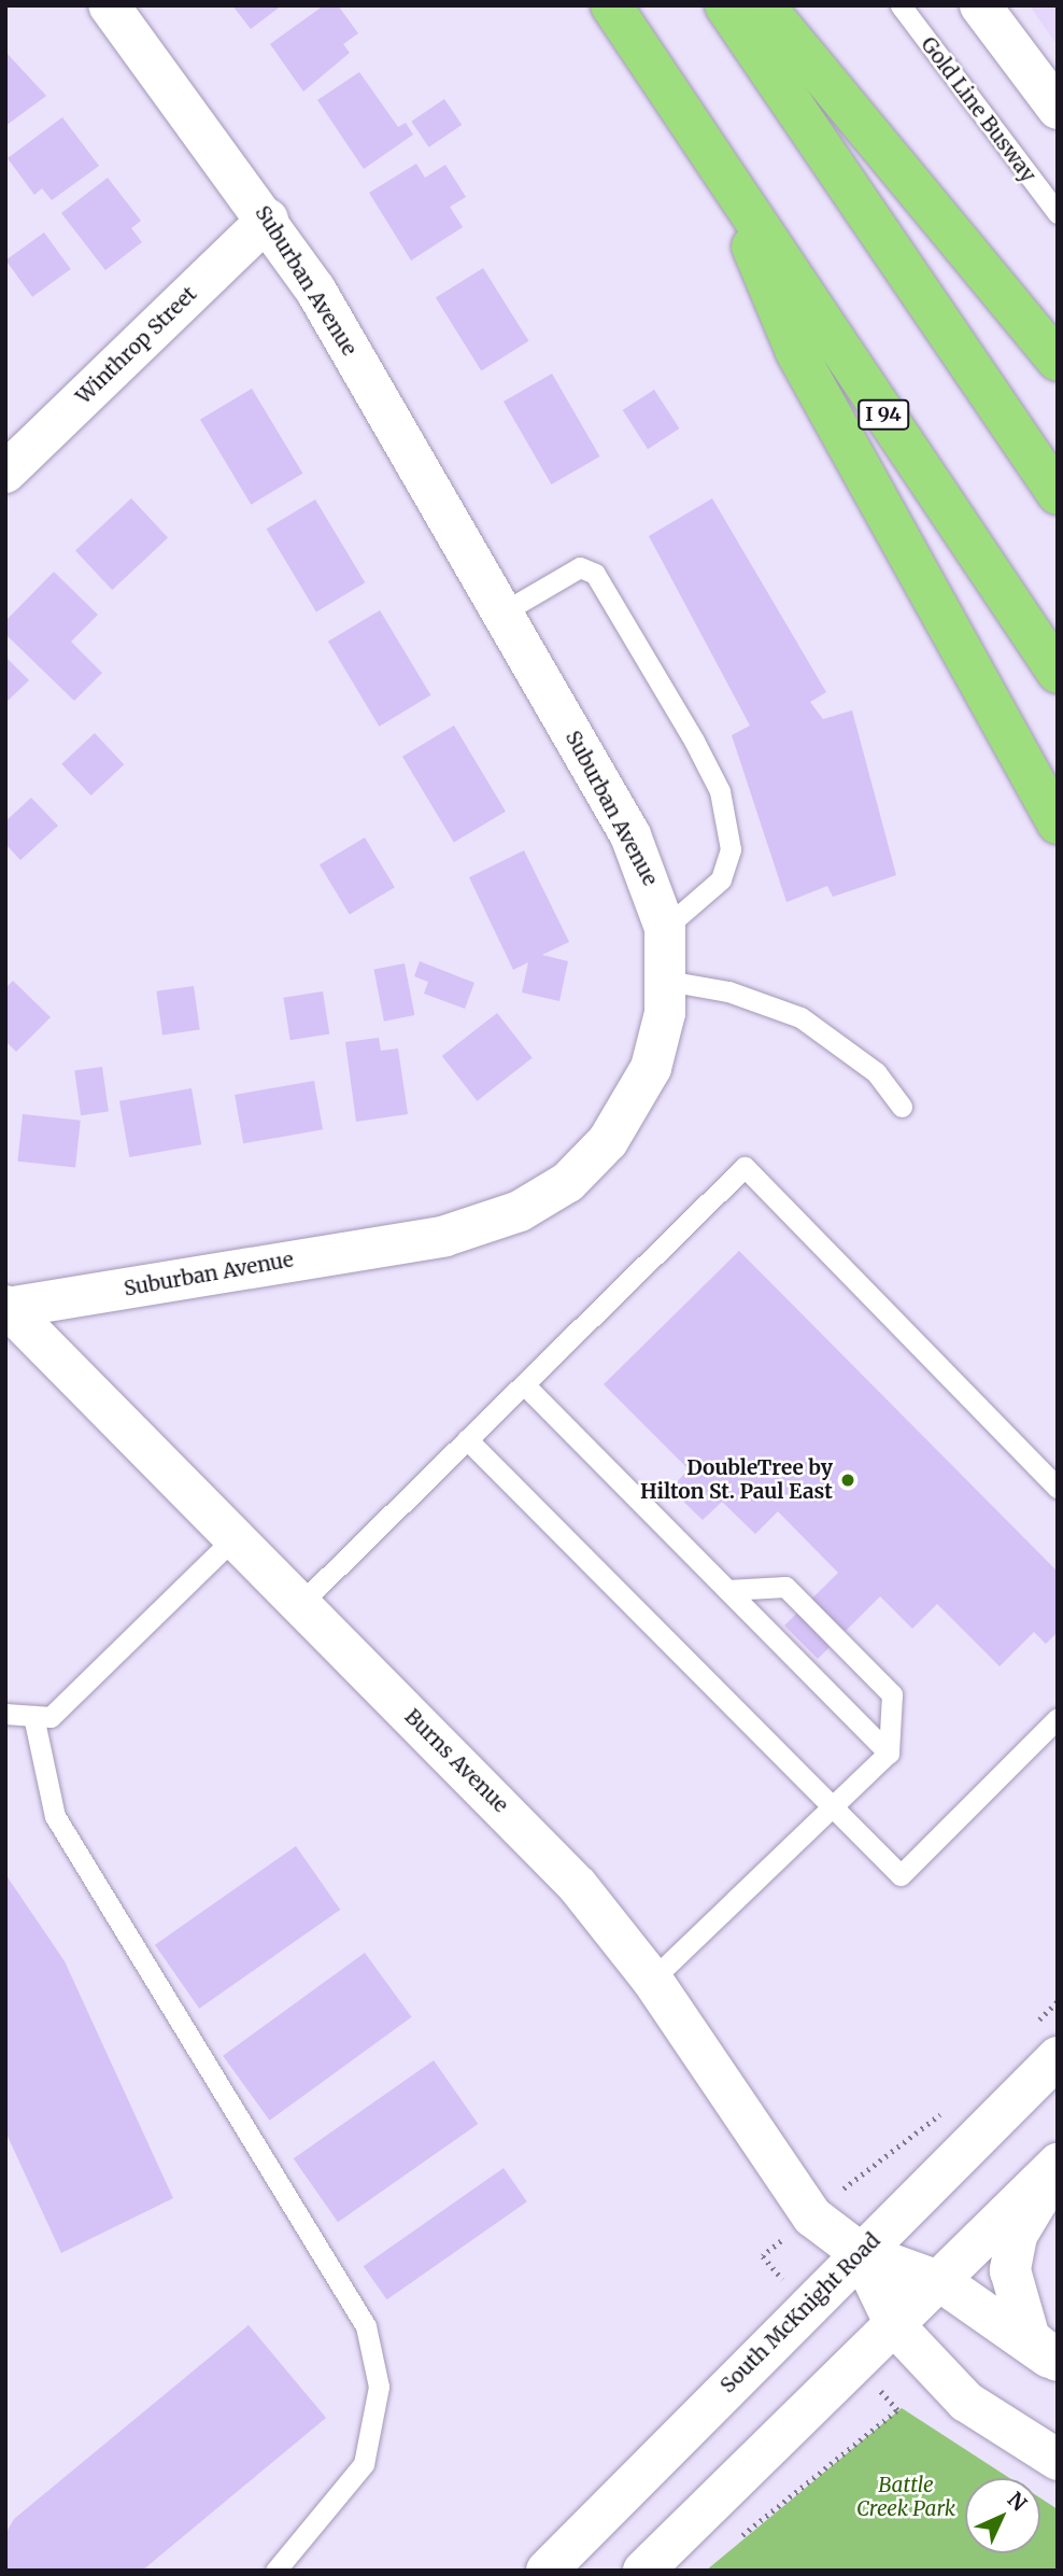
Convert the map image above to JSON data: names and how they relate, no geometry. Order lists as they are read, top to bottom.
{
  "streets": {
    "highway": ["I 94"],
    "street": [
      "Suburban Avenue",
      "Winthrop Street",
      "Burns Avenue",
      "South McKnight Road"
    ],
    "lane": ["Gold Line Busway"]
  },
  "crossings": [
    ["Suburban Avenue", "Winthrop Street"],
    ["Suburban Avenue", "Burns Avenue"],
    ["Burns Avenue", "South McKnight Road"]
  ],
  "parks": ["Battle Creek Park"],
  "places": ["DoubleTree by Hilton St. Paul East"],
  "north": "top right"
}
